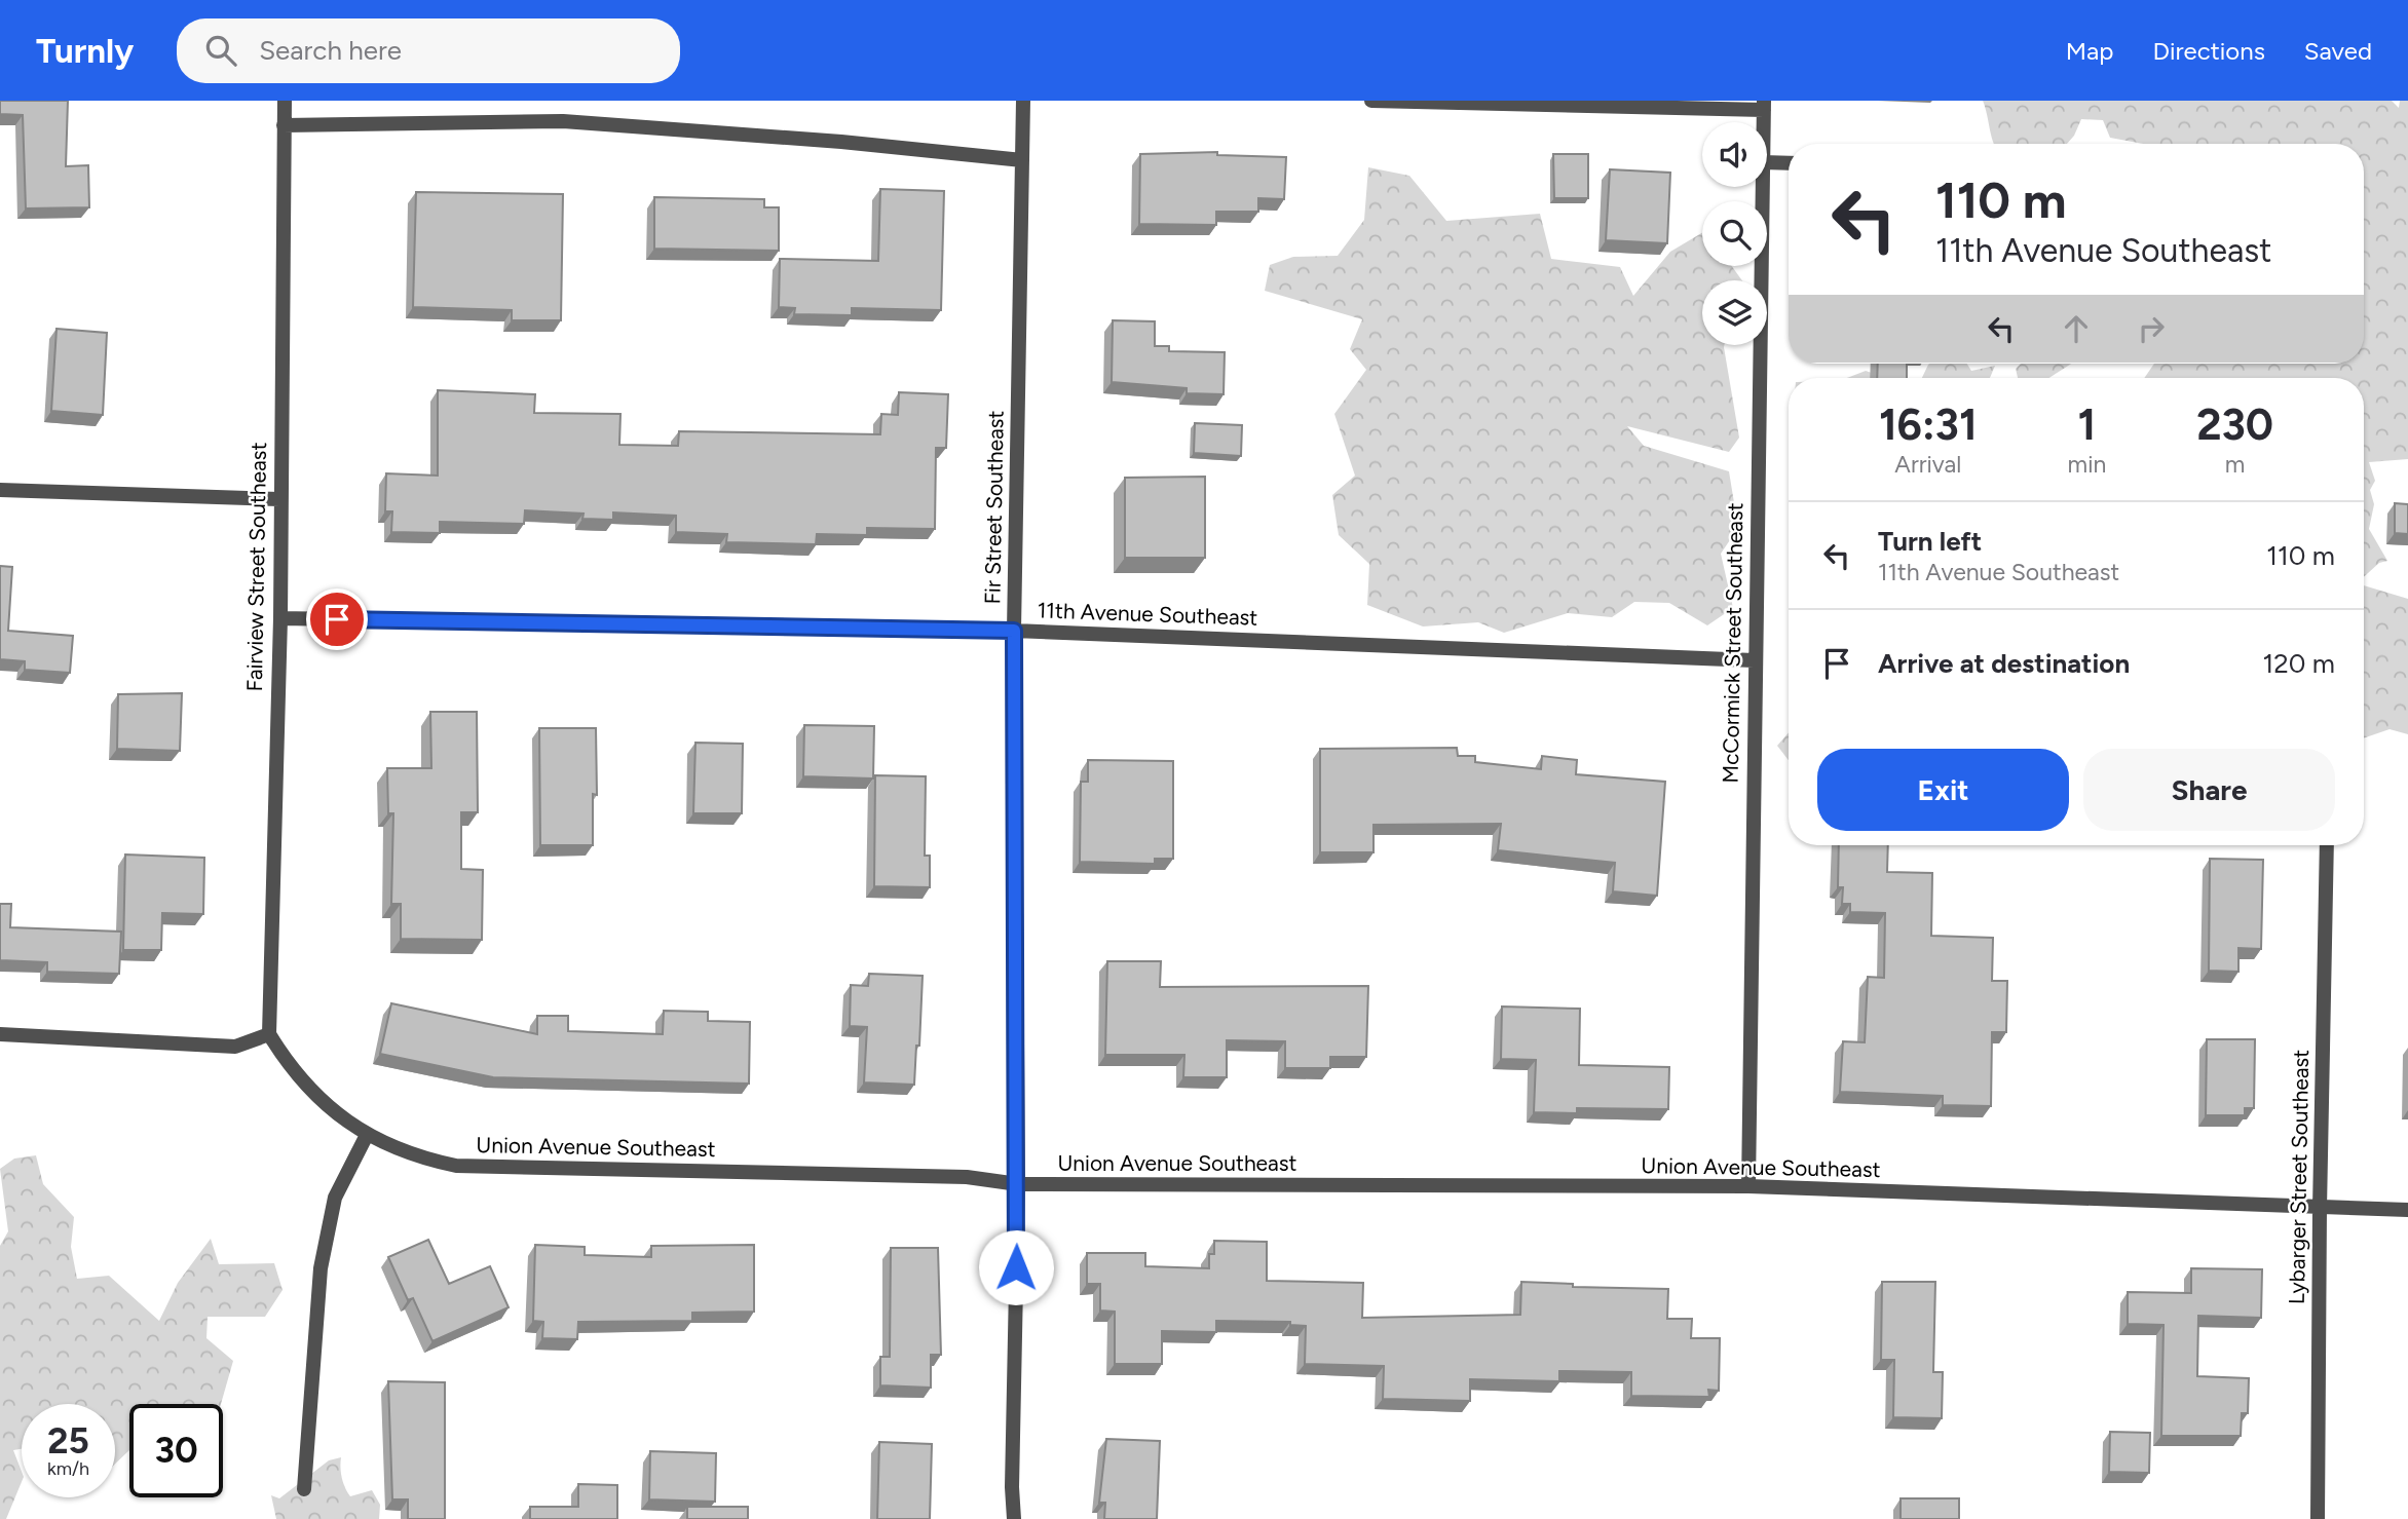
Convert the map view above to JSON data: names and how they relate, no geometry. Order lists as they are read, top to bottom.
{
  "streets": {
    "street": [
      "Fir Street Southeast",
      "Fairview Street Southeast",
      "11th Avenue Southeast",
      "McCormick Street Southeast",
      "Union Avenue Southeast",
      "Lybarger Street Southeast"
    ]
  },
  "crossings": [
    ["Fir Street Southeast", "11th Avenue Southeast"],
    ["Fir Street Southeast", "Union Avenue Southeast"],
    ["Fairview Street Southeast", "11th Avenue Southeast"],
    ["Fairview Street Southeast", "Union Avenue Southeast"],
    ["11th Avenue Southeast", "McCormick Street Southeast"],
    ["McCormick Street Southeast", "Union Avenue Southeast"],
    ["Union Avenue Southeast", "Lybarger Street Southeast"]
  ],
  "page": {
    "header": "Turnly",
    "search": "Search here",
    "nav": ["Map", "Directions", "Saved"],
    "turn": ["110 m", "11th Avenue Southeast"],
    "eta": [
      "16:31",
      "Arrival",
      "1",
      "min",
      "230",
      "m"
    ],
    "list": [
      {
        "name": "Turn left",
        "note": "11th Avenue Southeast",
        "value": "110 m"
      },
      {
        "name": "Arrive at destination",
        "value": "120 m"
      }
    ],
    "buttons": ["Exit", "Share"],
    "speed": "25 km/h",
    "limit": "30"
  }
}
